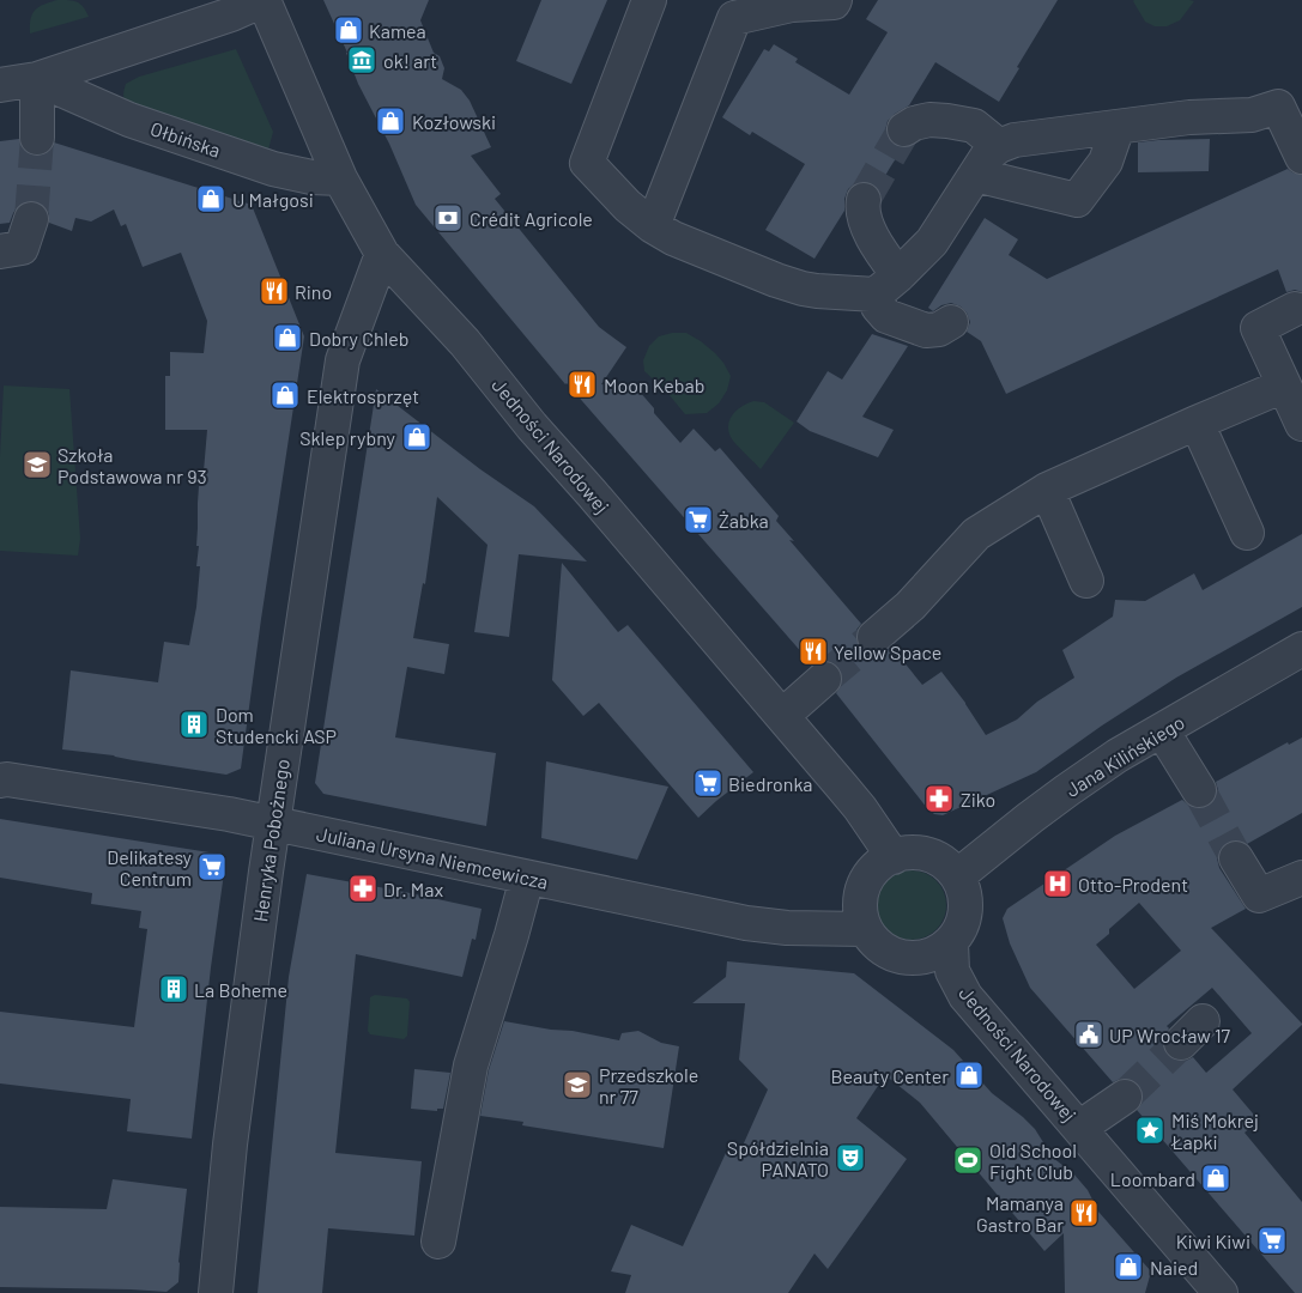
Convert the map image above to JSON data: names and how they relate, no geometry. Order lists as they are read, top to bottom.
{
  "streets": {
    "street": [
      "Ołbińska",
      "Jedności Narodowej",
      "Jana Kilińskiego",
      "Henryka Pobożnego",
      "Juliana Ursyna Niemcewicza"
    ]
  },
  "crossings": [
    ["Ołbińska", "Jedności Narodowej"],
    ["Jedności Narodowej", "Jana Kilińskiego"],
    ["Jedności Narodowej", "Henryka Pobożnego"],
    ["Jedności Narodowej", "Juliana Ursyna Niemcewicza"],
    ["Jana Kilińskiego", "Juliana Ursyna Niemcewicza"],
    ["Henryka Pobożnego", "Juliana Ursyna Niemcewicza"]
  ],
  "places": {
    "shop": [
      "Kamea",
      "Kozłowski",
      "U Małgosi",
      "Dobry Chleb",
      "Elektrosprzęt",
      "Sklep rybny",
      "Beauty Center",
      "Loombard",
      "Naied"
    ],
    "museum": ["ok! art"],
    "bank": ["Crédit Agricole"],
    "restaurant": [
      "Rino",
      "Moon Kebab",
      "Yellow Space",
      "Mamanya Gastro Bar"
    ],
    "school or university": ["Szkoła Podstawowa nr 93", "Przedszkole nr 77"],
    "supermarket": [
      "Żabka",
      "Biedronka",
      "Delikatesy Centrum",
      "Kiwi Kiwi"
    ],
    "building": ["Dom Studencki ASP", "La Boheme"],
    "pharmacy": ["Ziko", "Dr. Max"],
    "hospital": ["Otto-Prodent"],
    "public building": ["UP Wrocław 17"],
    "place": ["Miś Mokrej Łapki"],
    "theatre": ["Spółdzielnia PANATO"],
    "sports": ["Old School Fight Club"]
  }
}
